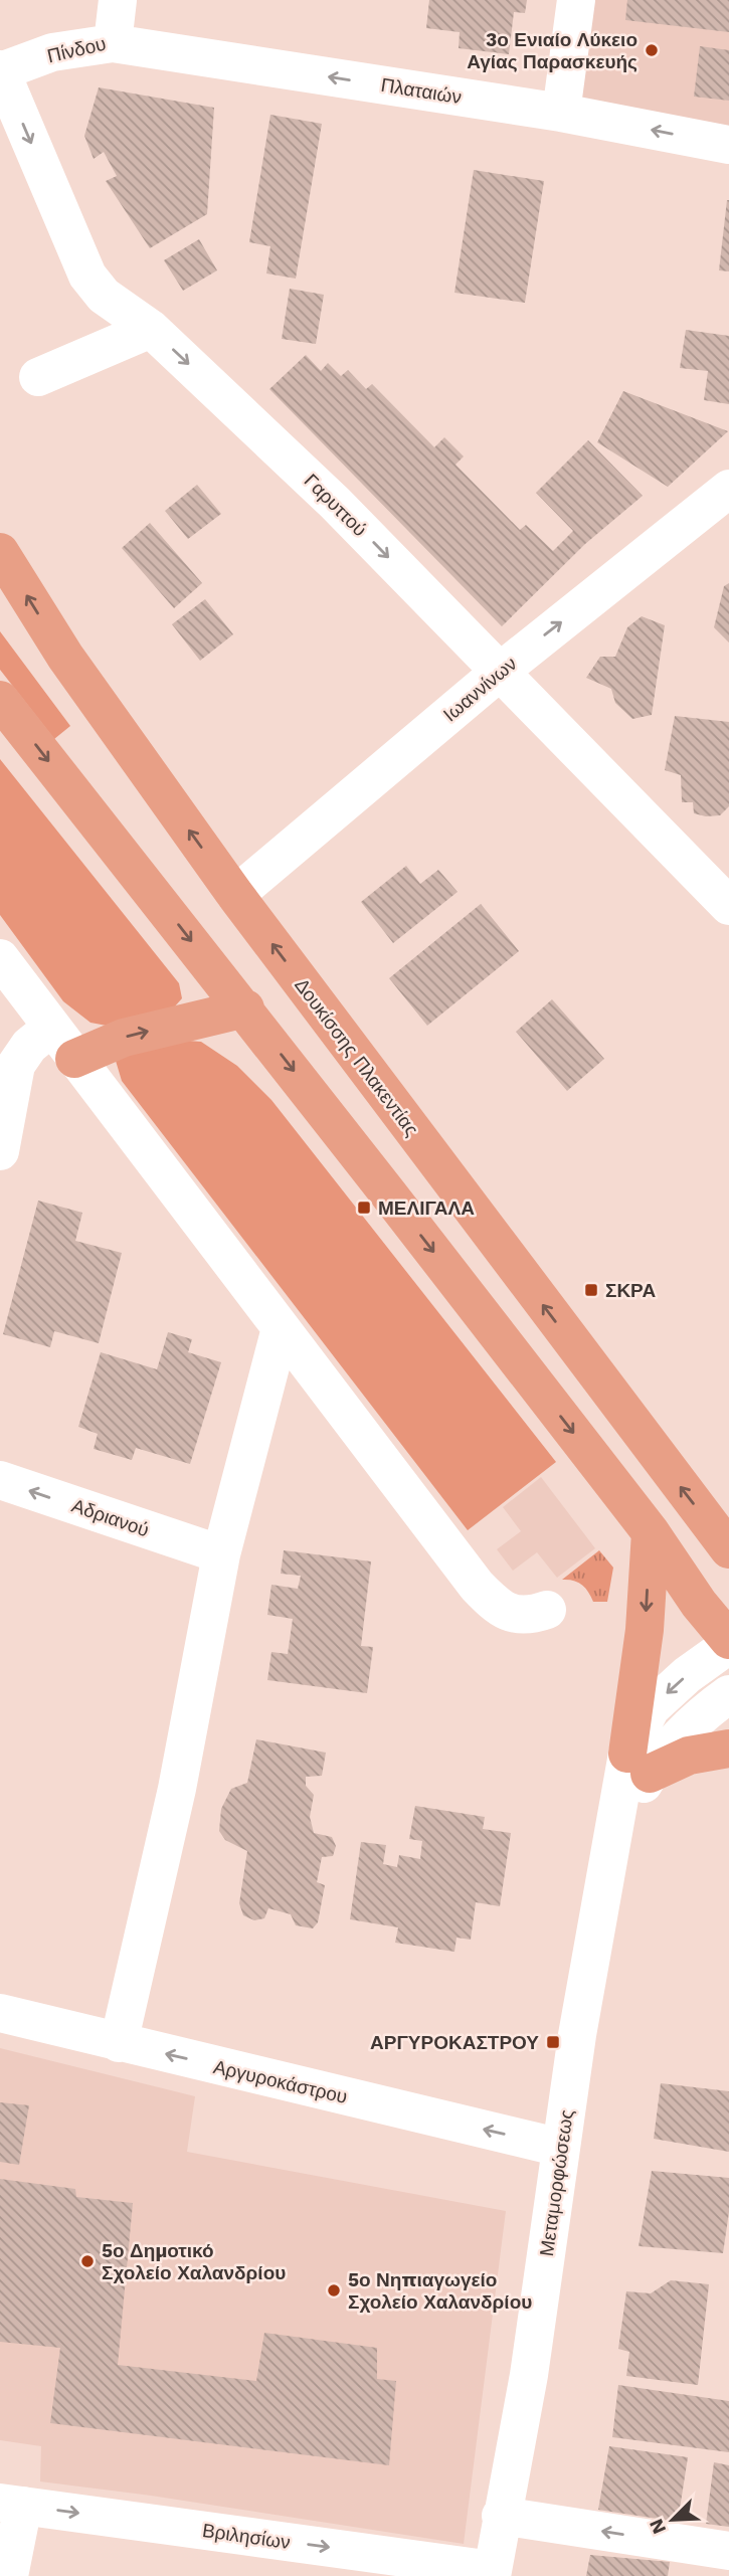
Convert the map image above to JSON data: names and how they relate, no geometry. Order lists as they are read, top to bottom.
{
  "streets": {
    "main road": ["Δουκίσσης Πλακεντίας"],
    "street": [
      "Πίνδου",
      "Πλαταιών",
      "Γαρυττού",
      "Ιωαννίνων",
      "Αδριανού",
      "Αργυροκάστρου",
      "Μεταμορφώσεως",
      "Βριλησίων"
    ]
  },
  "crossings": [
    ["Πίνδου", "Πλαταιών"],
    ["Πίνδου", "Γαρυττού"],
    ["Γαρυττού", "Ιωαννίνων"],
    ["Ιωαννίνων", "Δουκίσσης Πλακεντίας"],
    ["Αργυροκάστρου", "Μεταμορφώσεως"],
    ["Μεταμορφώσεως", "Βριλησίων"]
  ],
  "one_way": [
    "Πλαταιών",
    "Γαρυττού",
    "Ιωαννίνων",
    "Αδριανού",
    "Αργυροκάστρου",
    "Βριλησίων"
  ],
  "places": {
    "other": ["3ο Ενιαίο Λύκειο Αγίας Παρασκευής", "5ο Δημοτικό Σχολείο Χαλανδρίου", "5ο Νηπιαγωγείο Σχολείο Χαλανδρίου"],
    "transit": ["ΜΕΛΙΓΑΛΑ", "ΣΚΡΑ", "ΑΡΓΥΡΟΚΑΣΤΡΟΥ"]
  },
  "north": "bottom left"
}
